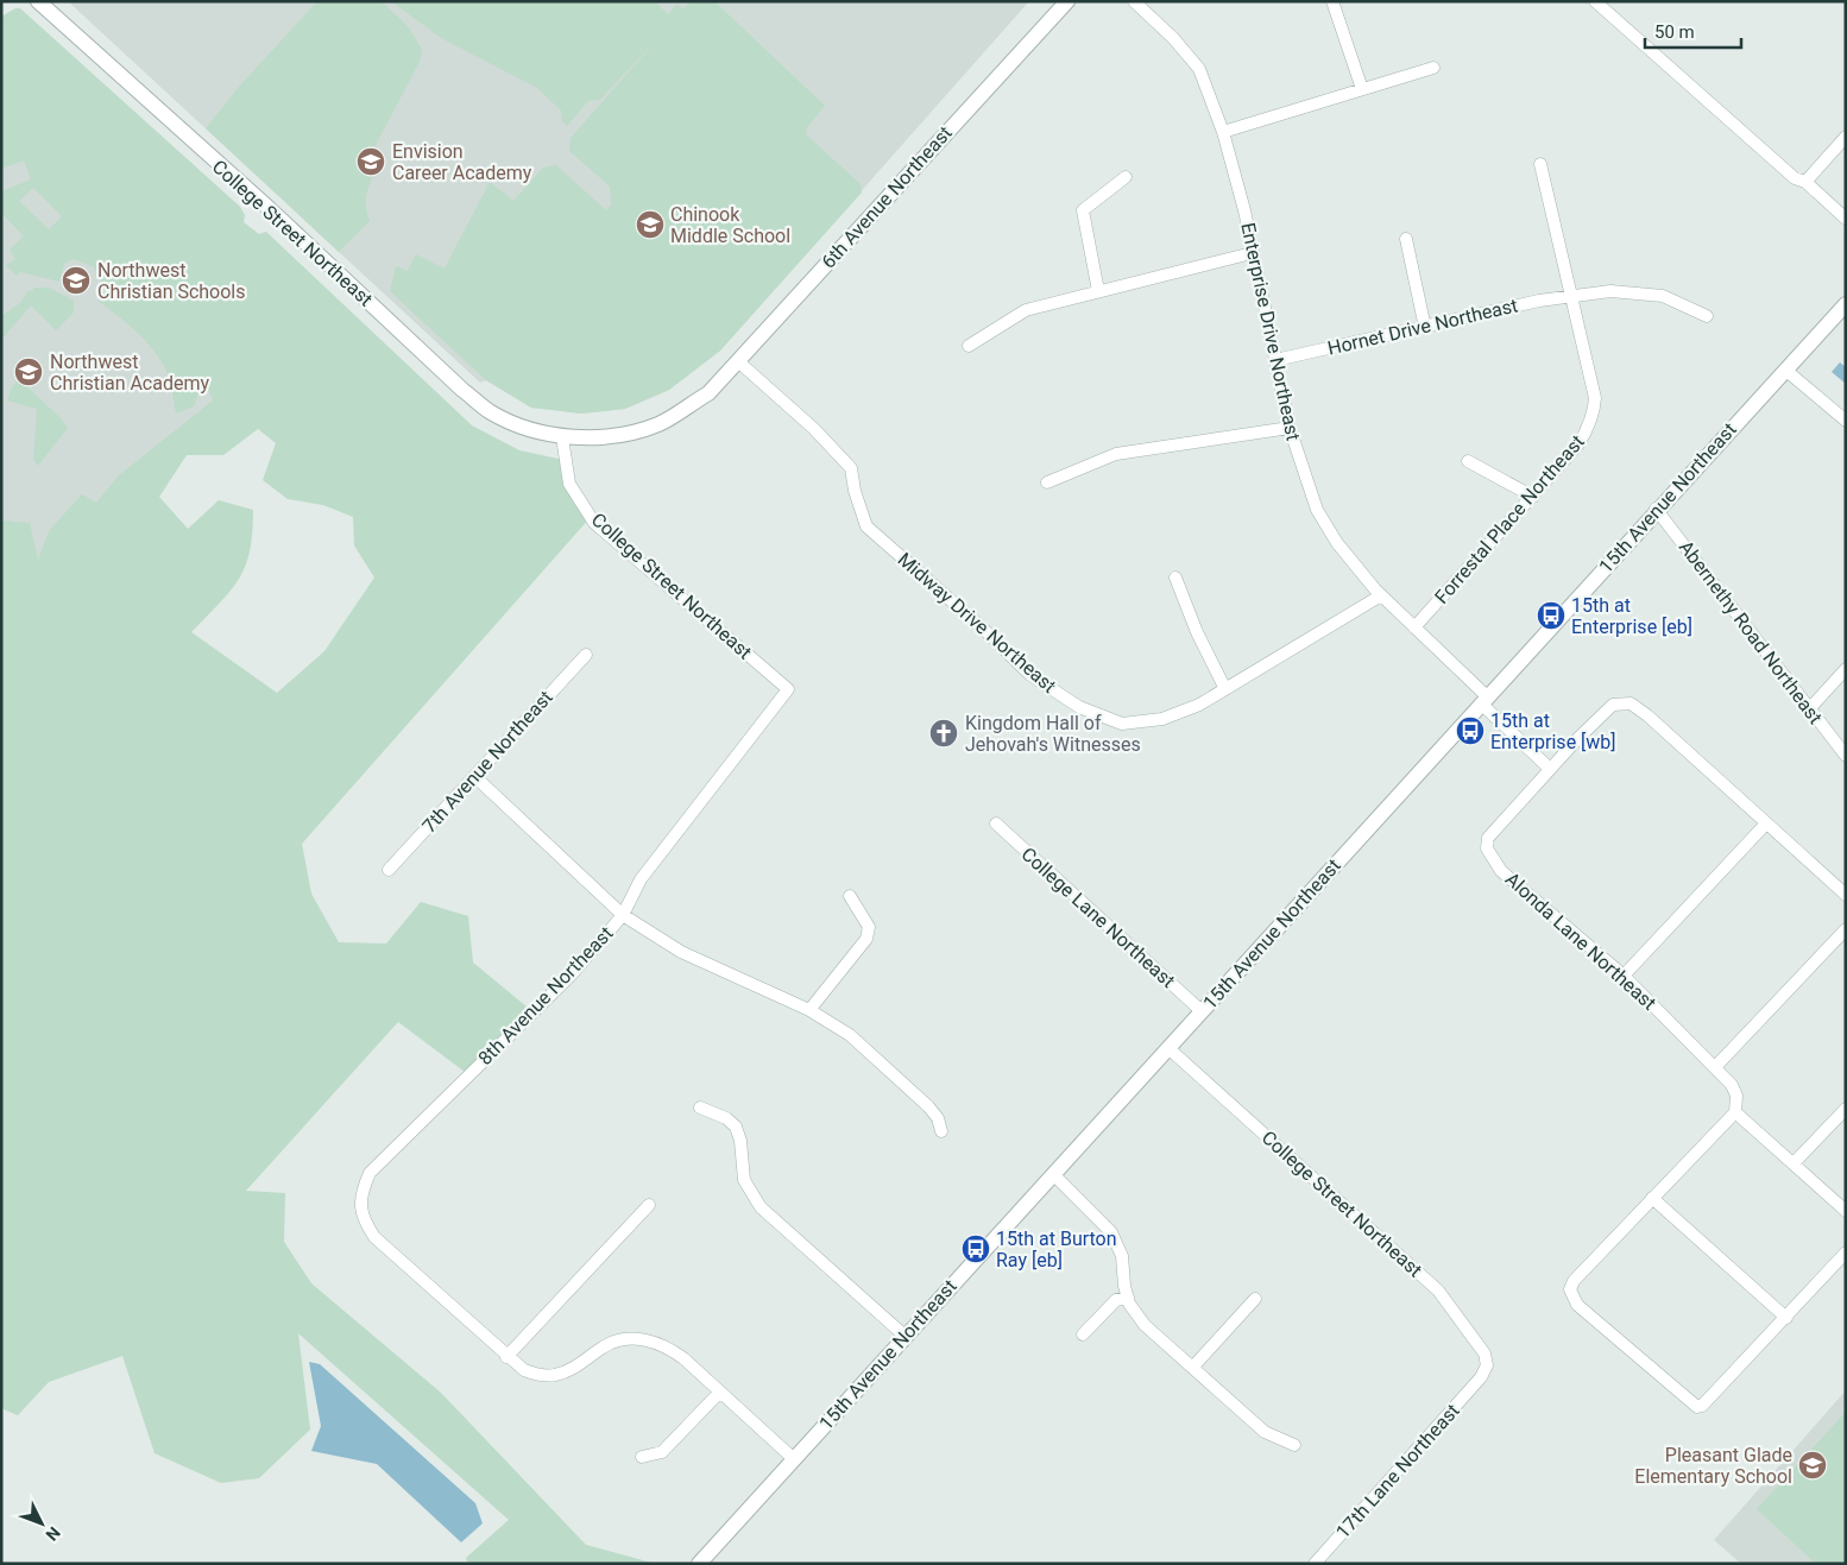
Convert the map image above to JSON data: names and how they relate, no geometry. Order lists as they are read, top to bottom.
{
  "streets": {
    "street": [
      "6th Avenue Northeast",
      "College Street Northeast",
      "Hornet Drive Northeast",
      "Enterprise Drive Northeast",
      "15th Avenue Northeast",
      "Forrestal Place Northeast",
      "Midway Drive Northeast",
      "Abernethy Road Northeast",
      "7th Avenue Northeast",
      "College Lane Northeast",
      "Alonda Lane Northeast",
      "8th Avenue Northeast",
      "17th Lane Northeast"
    ]
  },
  "crossings": [
    ["6th Avenue Northeast", "College Street Northeast"],
    ["6th Avenue Northeast", "Midway Drive Northeast"],
    ["College Street Northeast", "15th Avenue Northeast"],
    ["College Street Northeast", "8th Avenue Northeast"],
    ["College Street Northeast", "17th Lane Northeast"],
    ["Hornet Drive Northeast", "Enterprise Drive Northeast"],
    ["Hornet Drive Northeast", "Forrestal Place Northeast"],
    ["Enterprise Drive Northeast", "15th Avenue Northeast"],
    ["Enterprise Drive Northeast", "Forrestal Place Northeast"],
    ["Enterprise Drive Northeast", "Midway Drive Northeast"],
    ["15th Avenue Northeast", "Abernethy Road Northeast"],
    ["15th Avenue Northeast", "College Lane Northeast"]
  ],
  "places": {
    "school or university": [
      "Envision Career Academy",
      "Chinook Middle School",
      "Northwest Christian Schools",
      "Northwest Christian Academy",
      "Pleasant Glade Elementary School"
    ],
    "bus stop": ["15th at Enterprise [eb]", "15th at Enterprise [wb]", "15th at Burton Ray [eb]"],
    "church": ["Kingdom Hall of Jehovah's Witnesses"]
  },
  "scale_bar": "50 m",
  "north": "bottom right"
}
